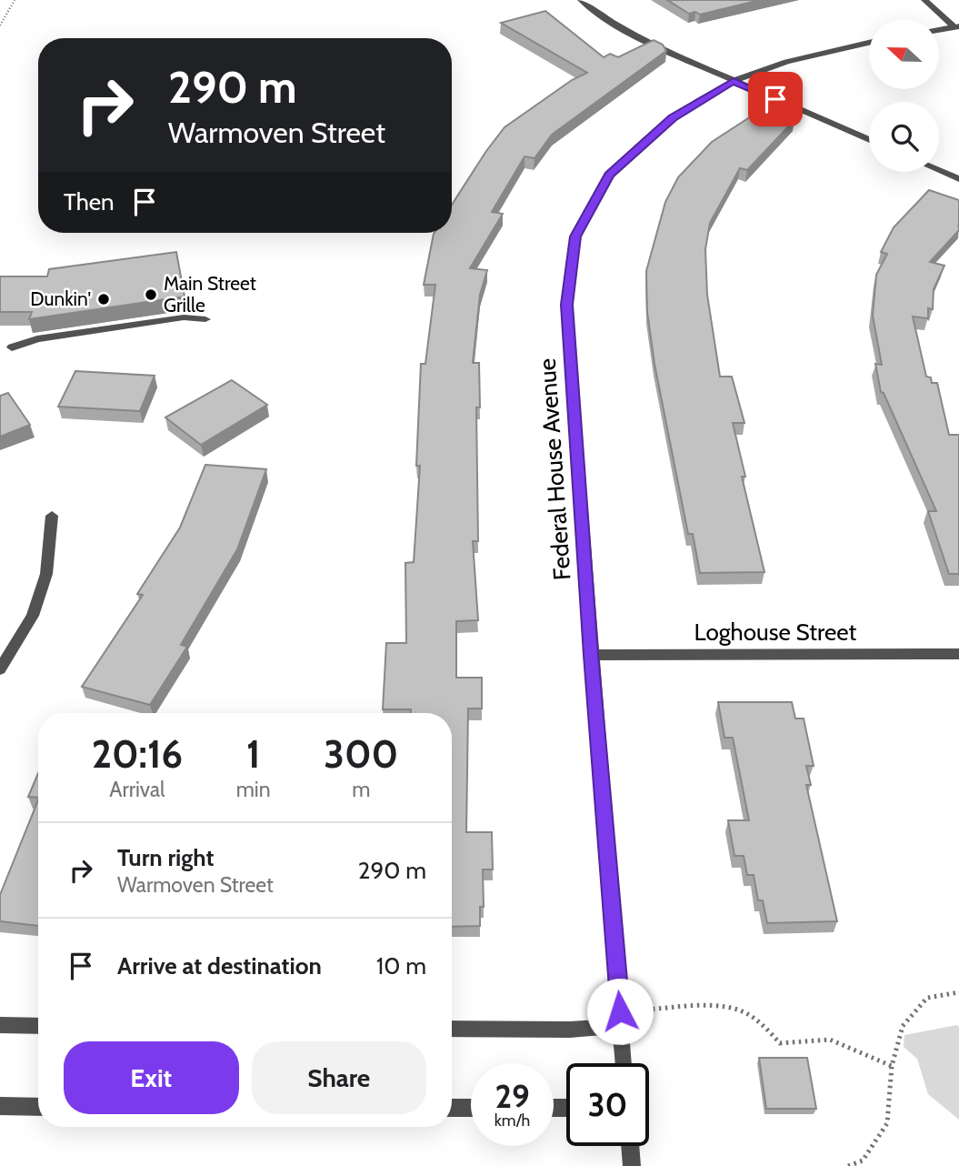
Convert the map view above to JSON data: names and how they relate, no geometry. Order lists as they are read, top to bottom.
{
  "streets": {
    "street": ["Federal House Avenue", "Loghouse Street"]
  },
  "crossings": [
    ["Federal House Avenue", "Loghouse Street"]
  ],
  "places": ["Main Street Grille", "Dunkin'"],
  "north": "left",
  "page": {
    "turn": ["290 m", "Warmoven Street"],
    "then": "Then",
    "eta": [
      "20:16",
      "Arrival",
      "1",
      "min",
      "300",
      "m"
    ],
    "list": [
      {
        "name": "Turn right",
        "note": "Warmoven Street",
        "value": "290 m"
      },
      {
        "name": "Arrive at destination",
        "value": "10 m"
      }
    ],
    "buttons": ["Exit", "Share"],
    "speed": "29 km/h",
    "limit": "30"
  }
}
